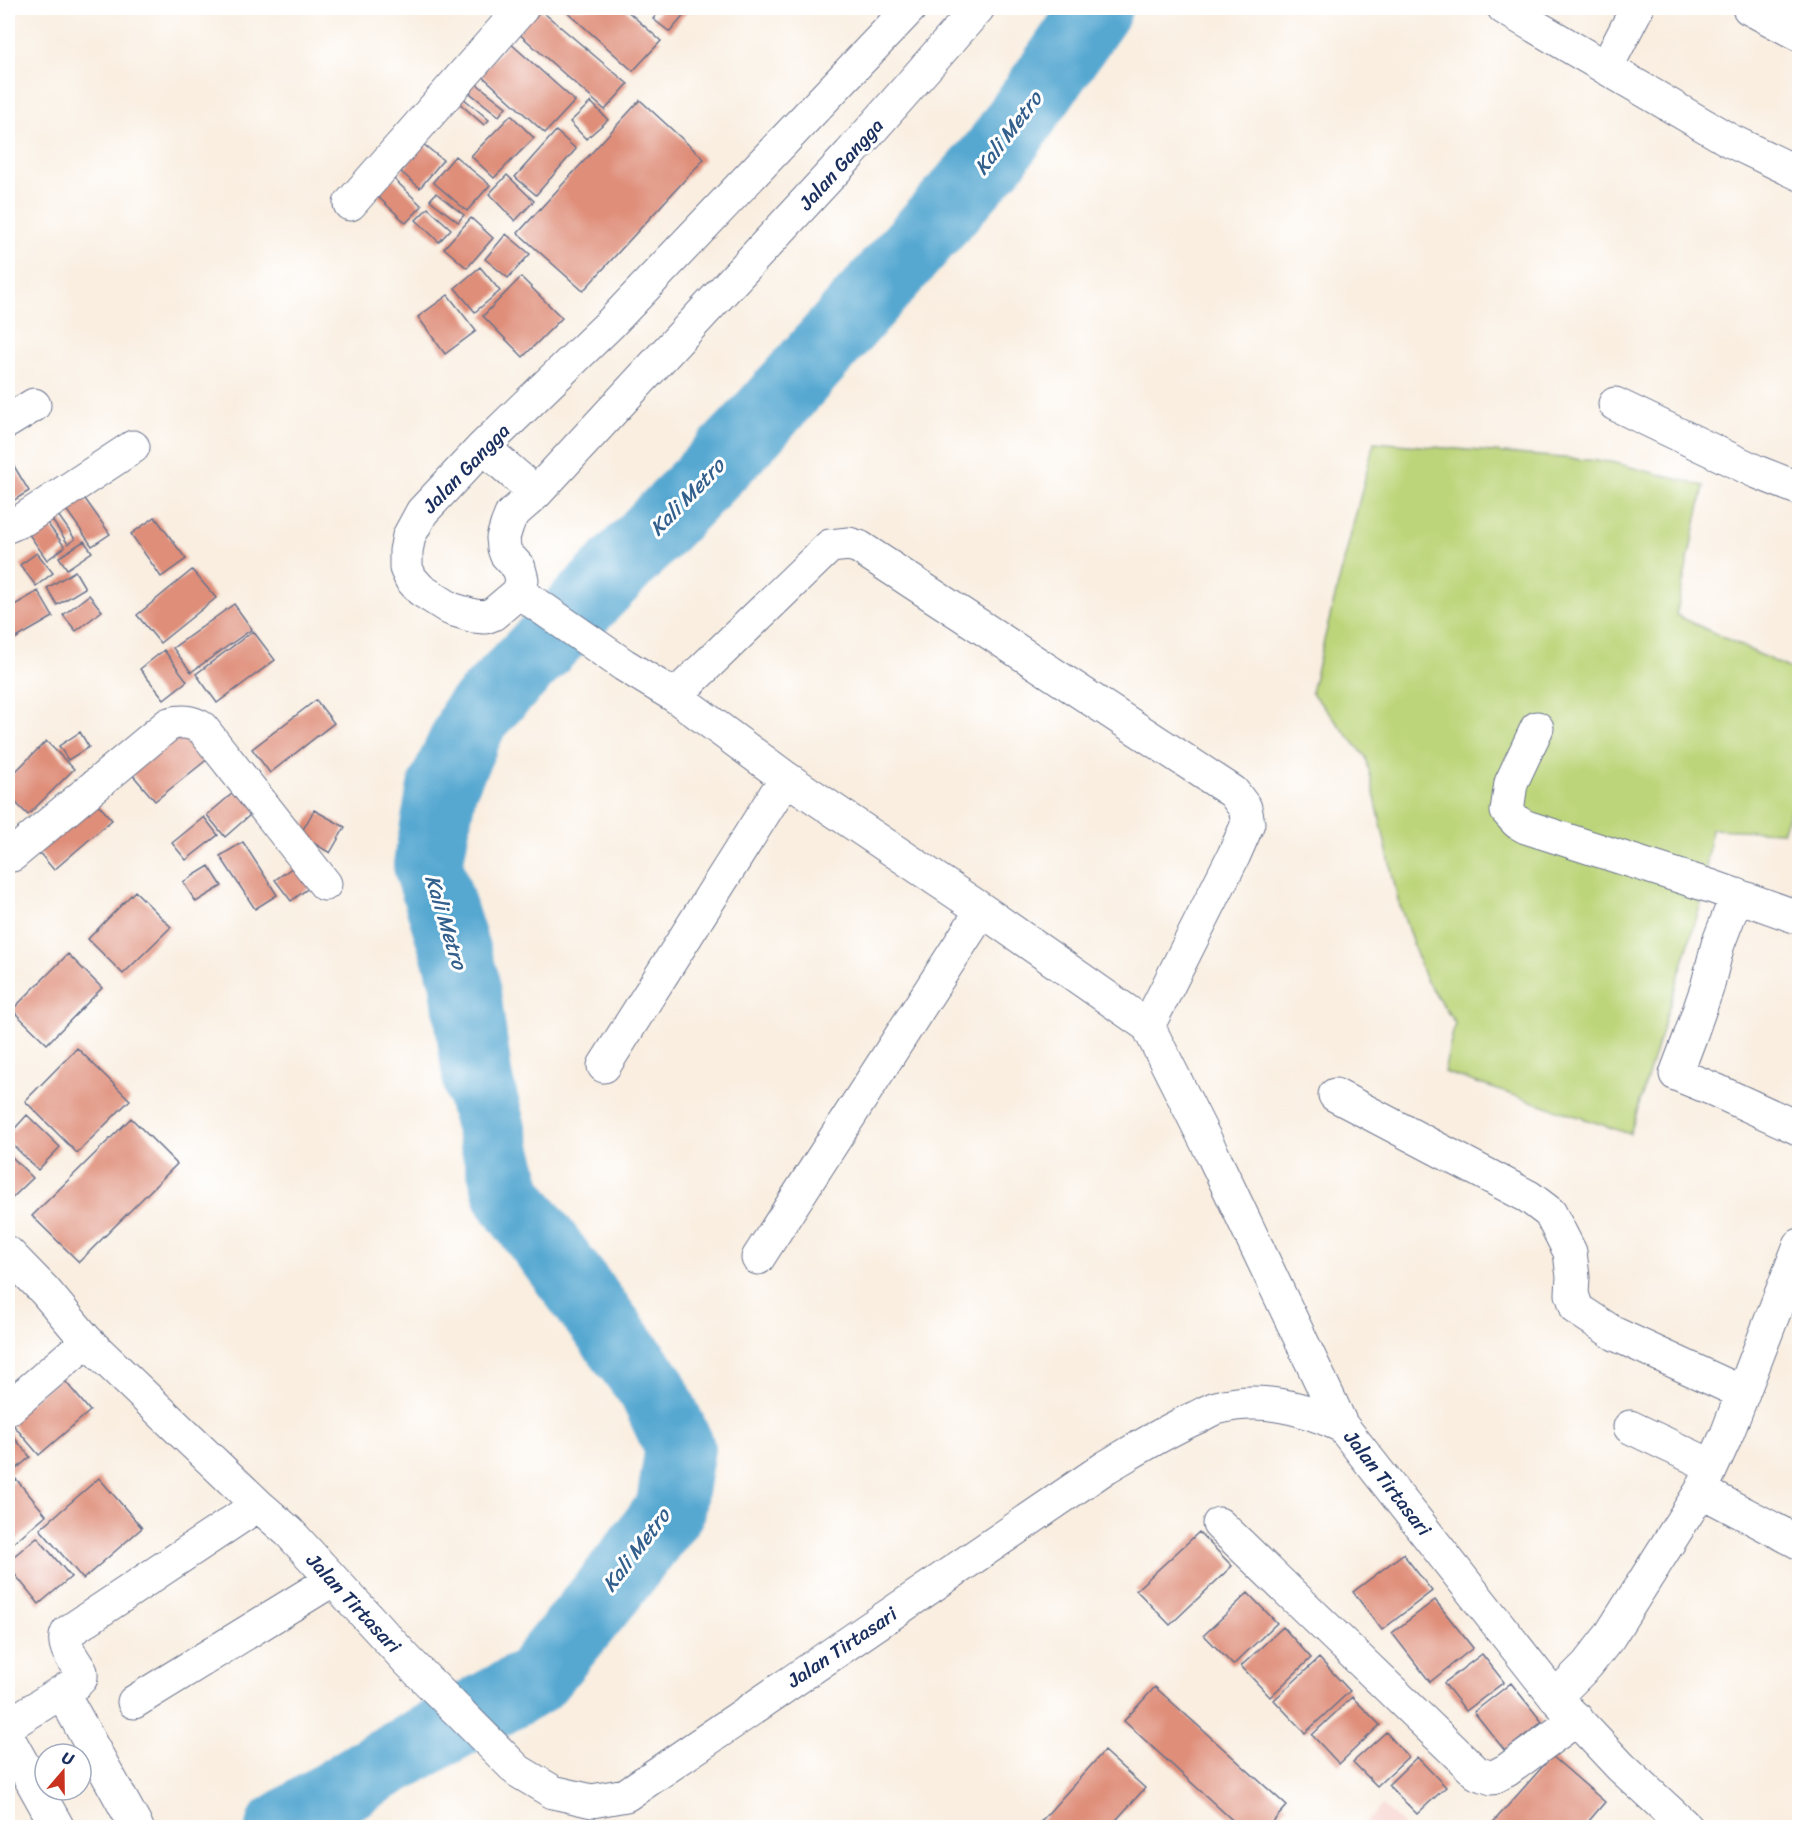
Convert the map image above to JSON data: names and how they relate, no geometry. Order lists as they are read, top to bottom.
{
  "streets": {
    "street": ["Jalan Gangga", "Jalan Tirtasari"]
  },
  "water": ["Kali Metro"],
  "north": "top"
}
